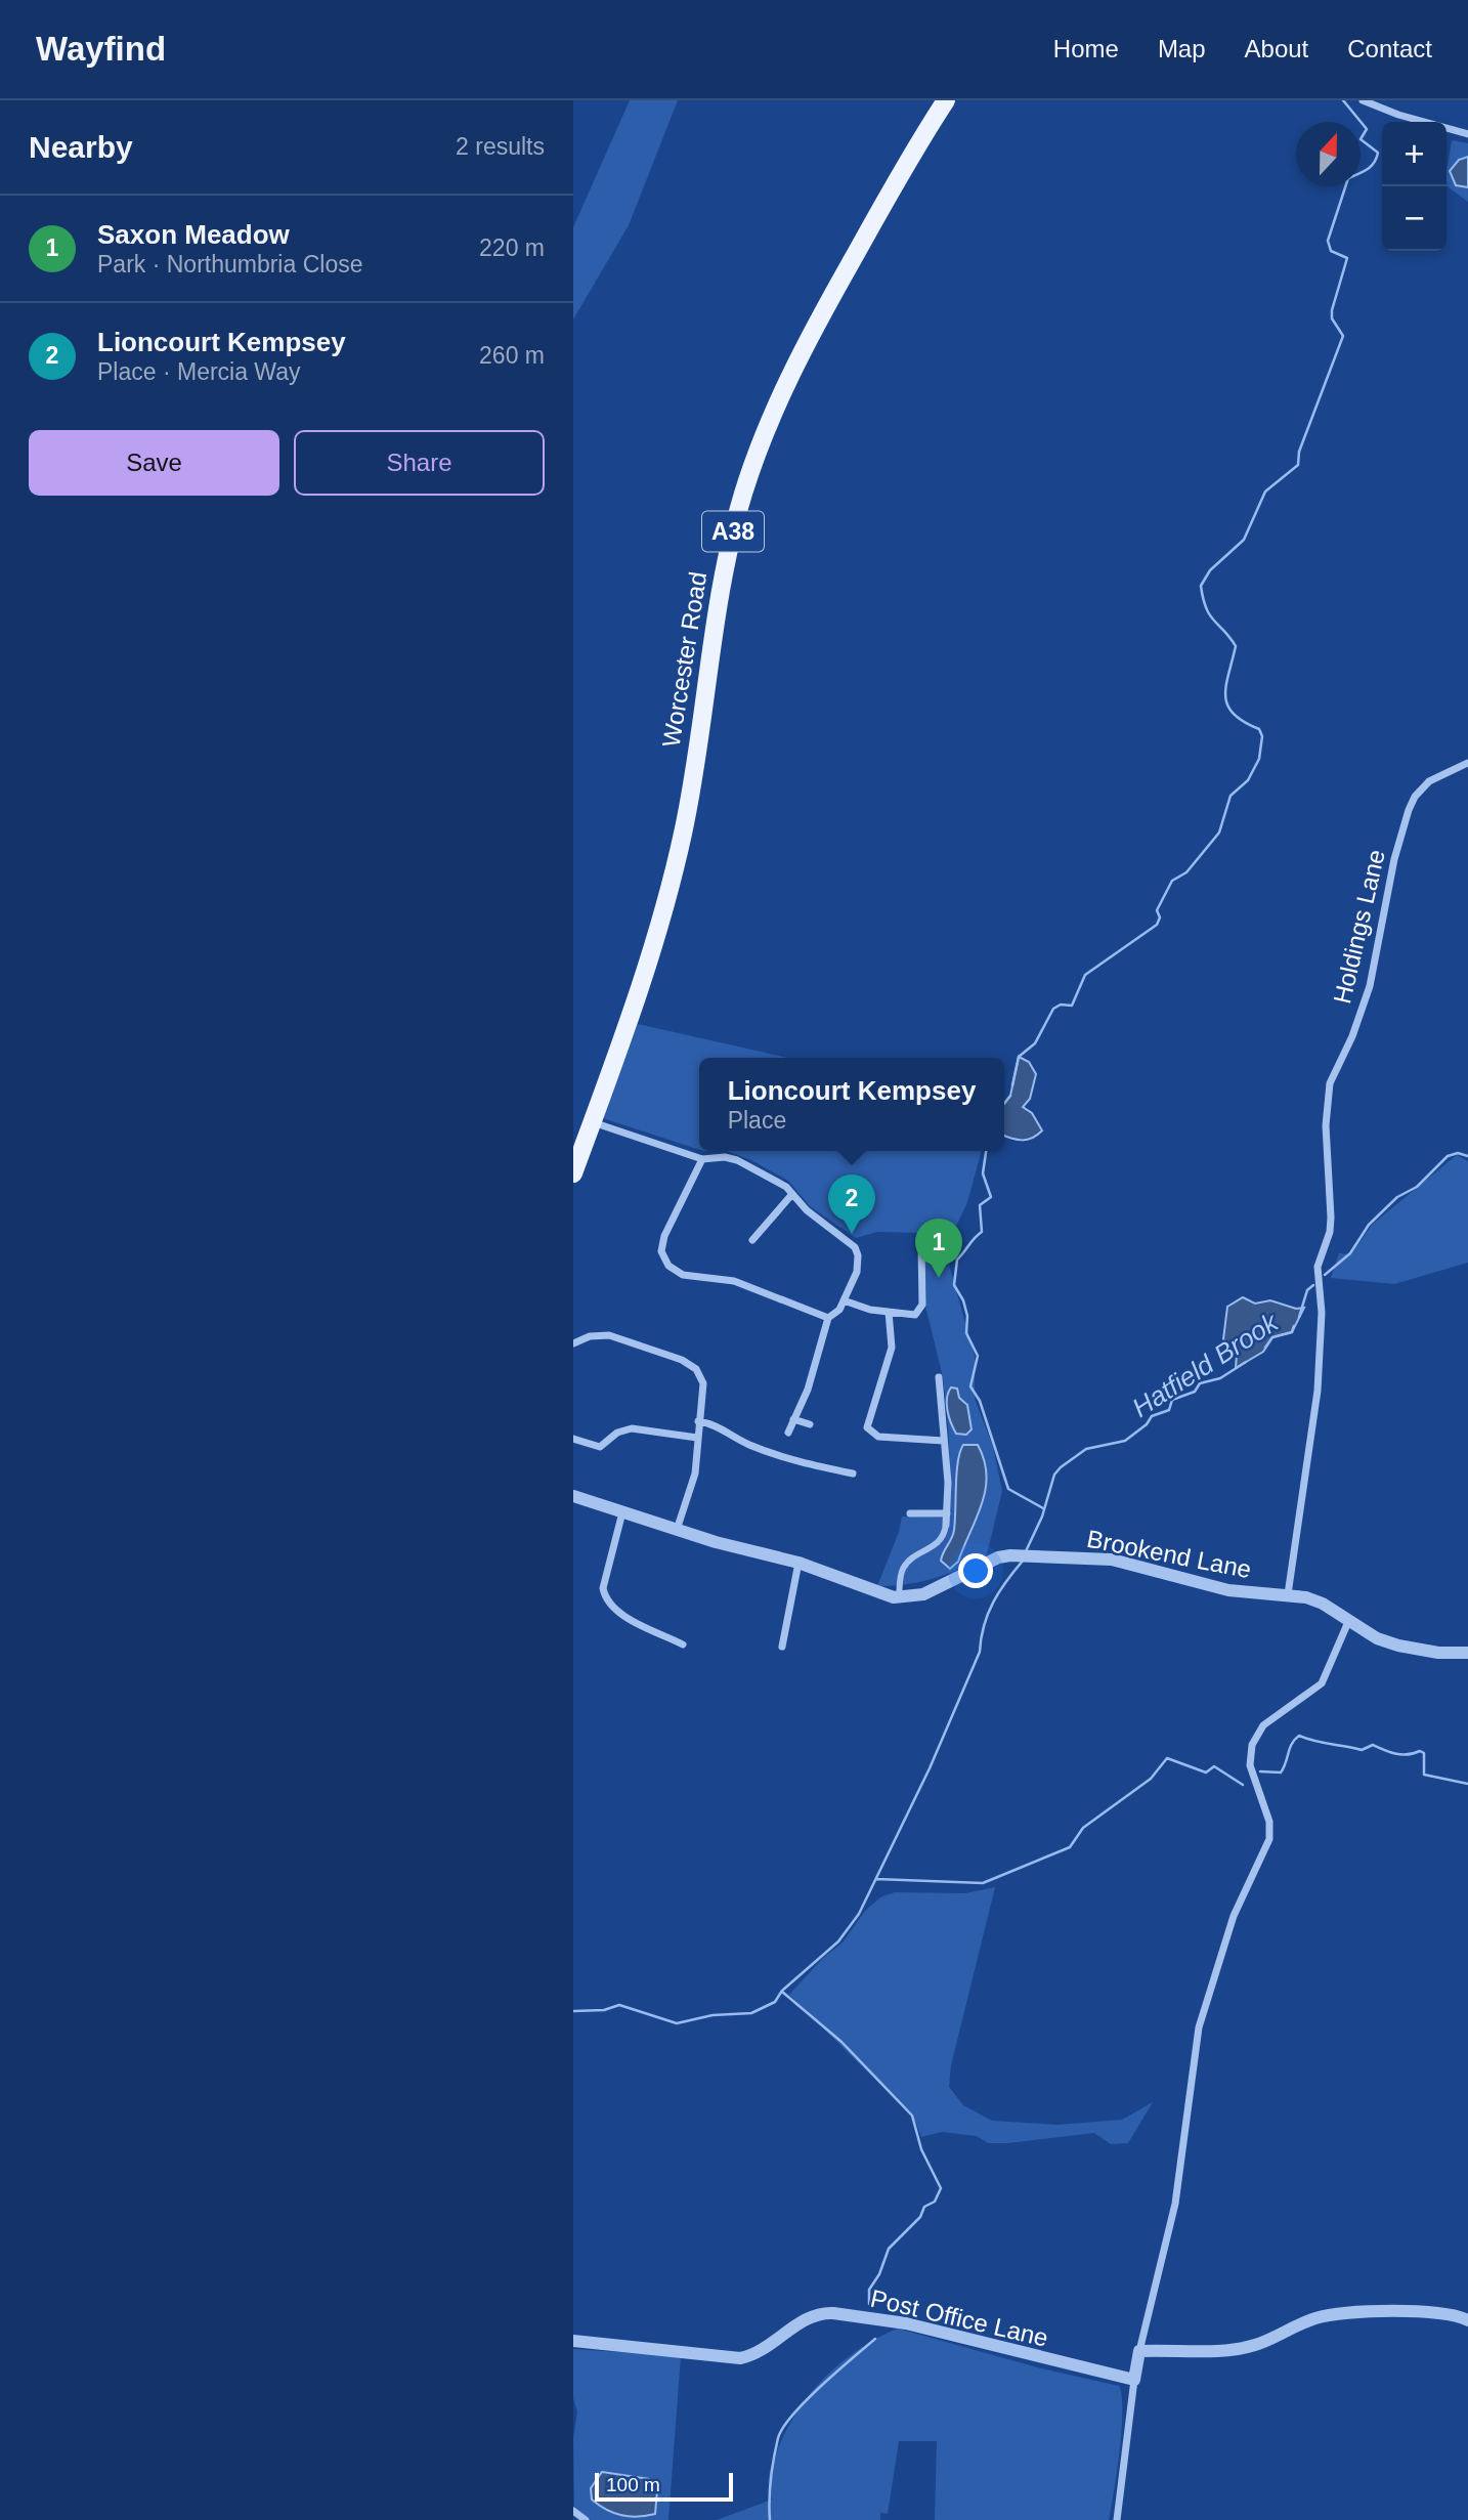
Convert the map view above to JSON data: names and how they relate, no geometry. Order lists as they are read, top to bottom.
{
  "streets": {
    "main road": ["A38", "Worcester Road"],
    "street": ["Holdings Lane", "Brookend Lane", "Post Office Lane"]
  },
  "crossings": [
    ["Holdings Lane", "Brookend Lane"]
  ],
  "water": ["Hatfield Brook"],
  "scale_bar": "100 m",
  "north": "top",
  "page": {
    "header": "Wayfind",
    "nav": [
      "Home",
      "Map",
      "About",
      "Contact"
    ],
    "heading": ["Nearby", "2 results"],
    "map_buttons": ["+", "−"],
    "list": [
      {
        "mark": "1",
        "name": "Saxon Meadow",
        "note": "Park · Northumbria Close",
        "value": "220 m"
      },
      {
        "mark": "2",
        "name": "Lioncourt Kempsey",
        "note": "Place · Mercia Way",
        "value": "260 m"
      }
    ],
    "buttons": ["Save", "Share"],
    "popup": ["Lioncourt Kempsey", "Place"],
    "pins": ["2", "1"],
    "scale": "100 m"
  }
}
